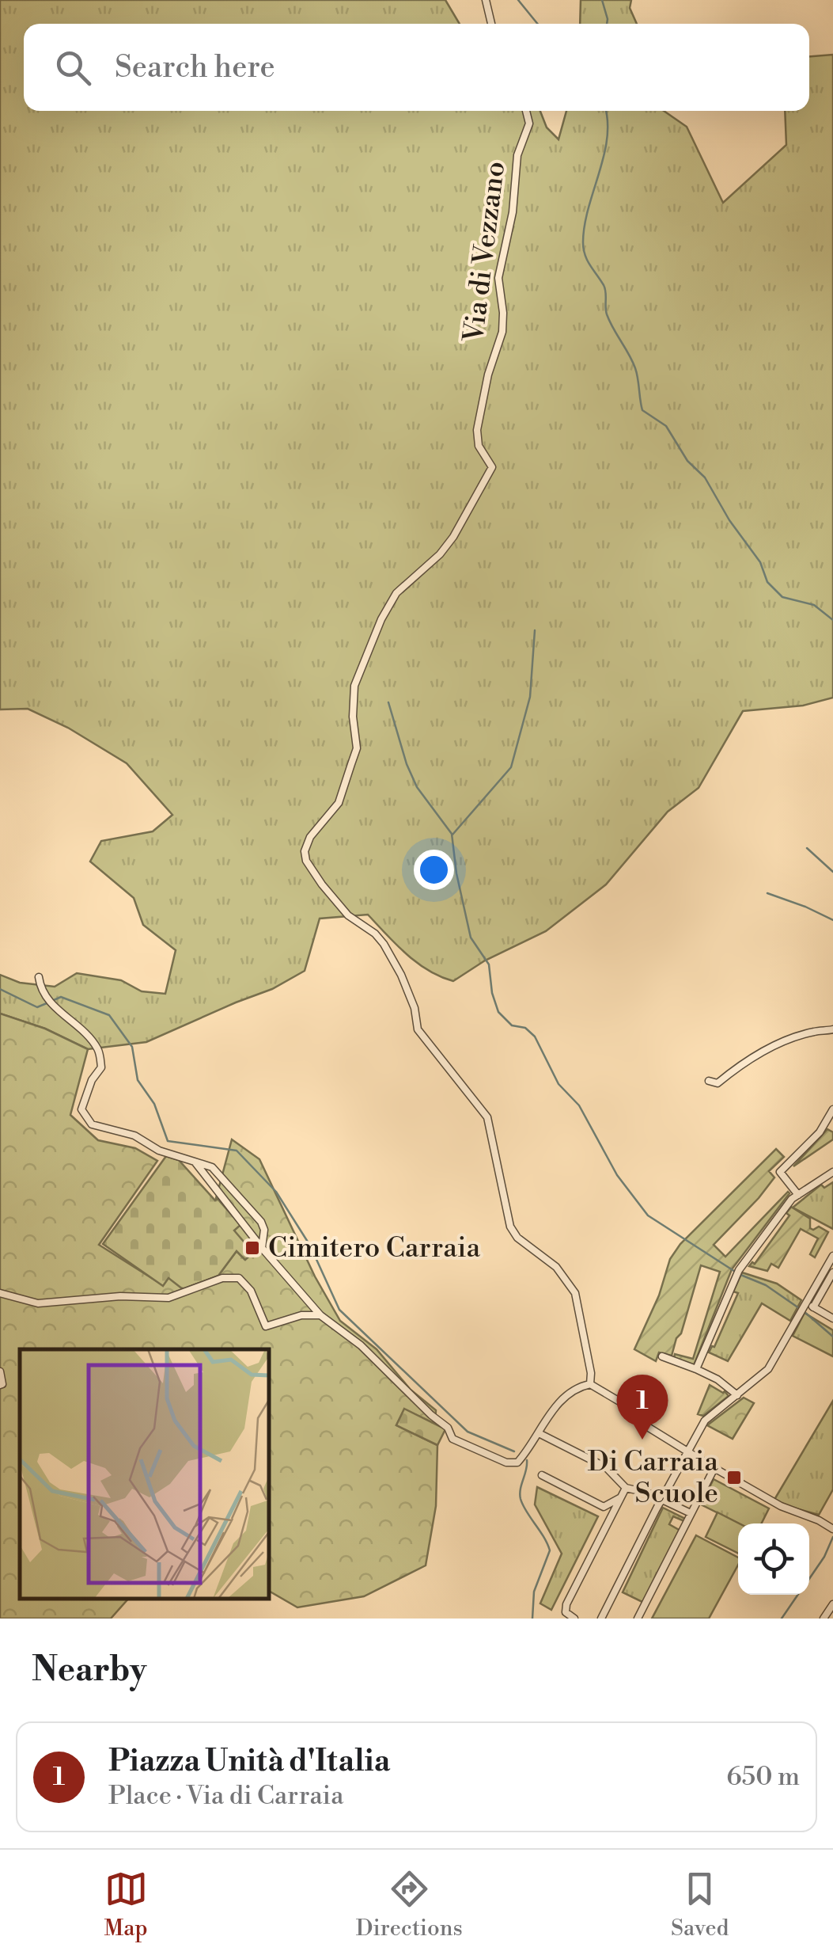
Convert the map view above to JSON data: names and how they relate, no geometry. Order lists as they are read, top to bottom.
{
  "streets": {
    "street": ["Via di Vezzano"]
  },
  "places": {
    "transit": ["Cimitero Carraia", "Di Carraia Scuole"]
  },
  "page": {
    "search": "Search here",
    "pins": "1",
    "heading": "Nearby",
    "list": [
      {
        "mark": "1",
        "name": "Piazza Unità d'Italia",
        "note": "Place · Via di Carraia",
        "value": "650 m"
      }
    ],
    "nav": ["Map", "Directions", "Saved"]
  }
}
